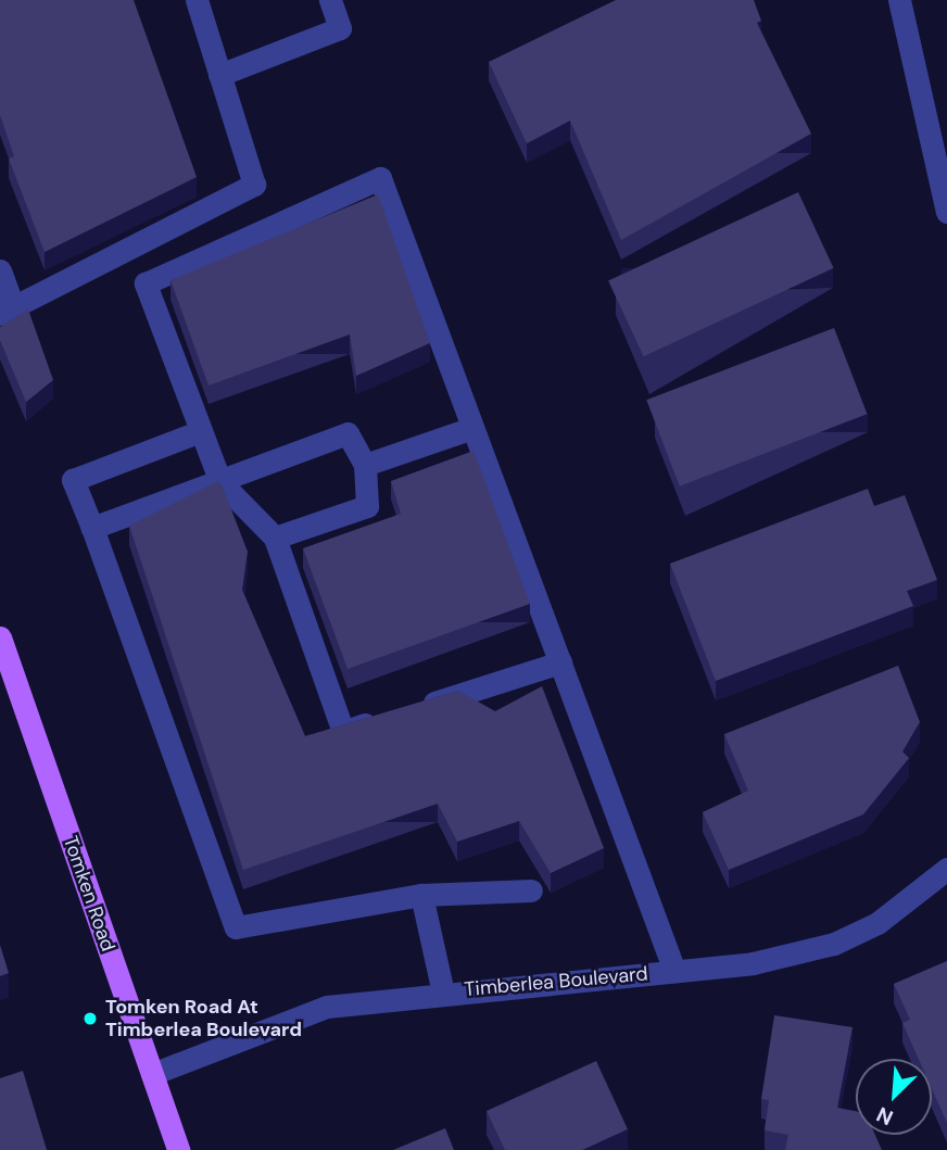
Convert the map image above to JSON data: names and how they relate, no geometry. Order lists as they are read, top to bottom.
{
  "streets": {
    "main road": ["Tomken Road"],
    "street": ["Timberlea Boulevard"]
  },
  "crossings": [
    ["Tomken Road", "Timberlea Boulevard"]
  ],
  "places": ["Tomken Road At Timberlea Boulevard"],
  "north": "bottom left"
}
